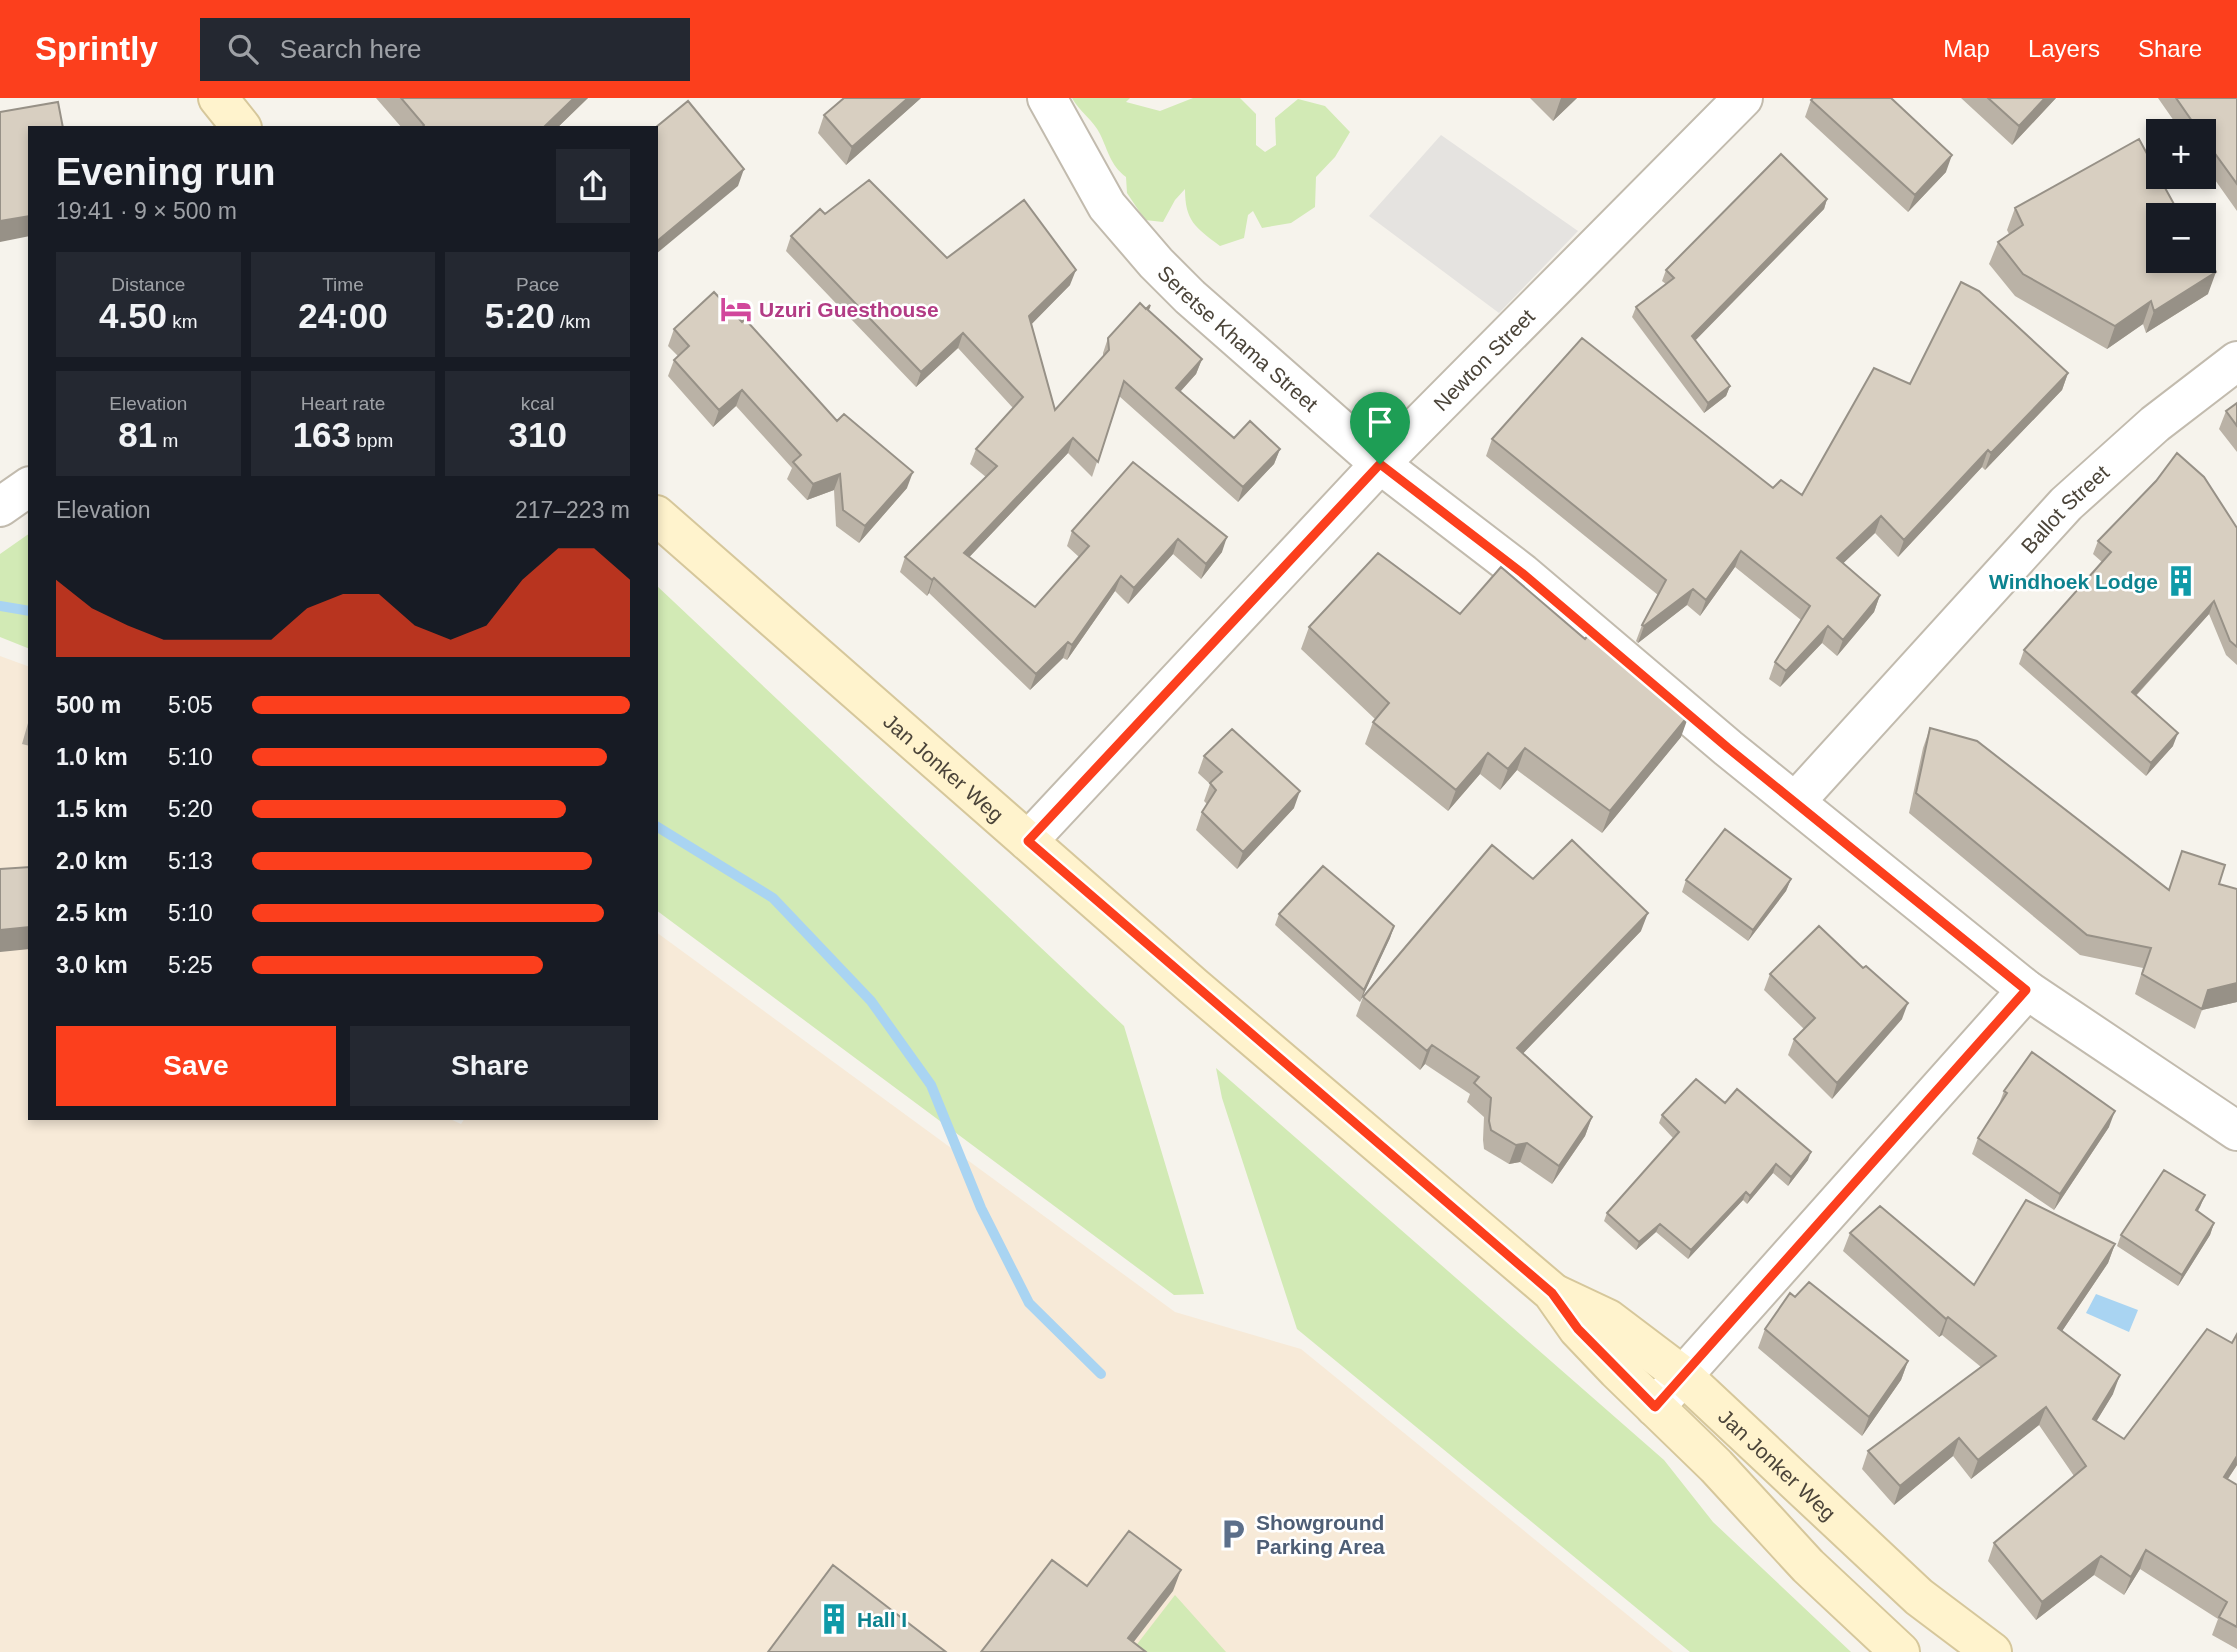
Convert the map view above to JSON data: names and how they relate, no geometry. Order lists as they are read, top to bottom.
{
  "streets": {
    "main road": ["Jan Jonker Weg"],
    "street": ["Seretse Khama Street", "Newton Street", "Ballot Street"]
  },
  "crossings": [
    ["Seretse Khama Street", "Newton Street"],
    ["Seretse Khama Street", "Ballot Street"],
    ["Newton Street", "Jan Jonker Weg"]
  ],
  "places": {
    "hotel": ["Uzuri Guesthouse"],
    "building": ["Windhoek Lodge", "Hall I"],
    "parking": ["Showground Parking Area"]
  },
  "page": {
    "header": "Sprintly",
    "search": "Search here",
    "nav": ["Map", "Layers", "Share"],
    "map_buttons": ["+", "−"],
    "heading": ["Evening run", "19:41 · 9 × 500 m"],
    "stats": [
      ["Distance", "4.50 km"],
      ["Time", "24:00"],
      ["Pace", "5:20 /km"],
      ["Elevation", "81 m"],
      ["Heart rate", "163 bpm"],
      ["kcal", "310"]
    ],
    "chart": ["Elevation", "217–223 m"],
    "list": [
      {
        "name": "500 m",
        "note": "5:05"
      },
      {
        "name": "1.0 km",
        "note": "5:10"
      },
      {
        "name": "1.5 km",
        "note": "5:20"
      },
      {
        "name": "2.0 km",
        "note": "5:13"
      },
      {
        "name": "2.5 km",
        "note": "5:10"
      },
      {
        "name": "3.0 km",
        "note": "5:25"
      }
    ],
    "buttons": ["Save", "Share"]
  }
}
